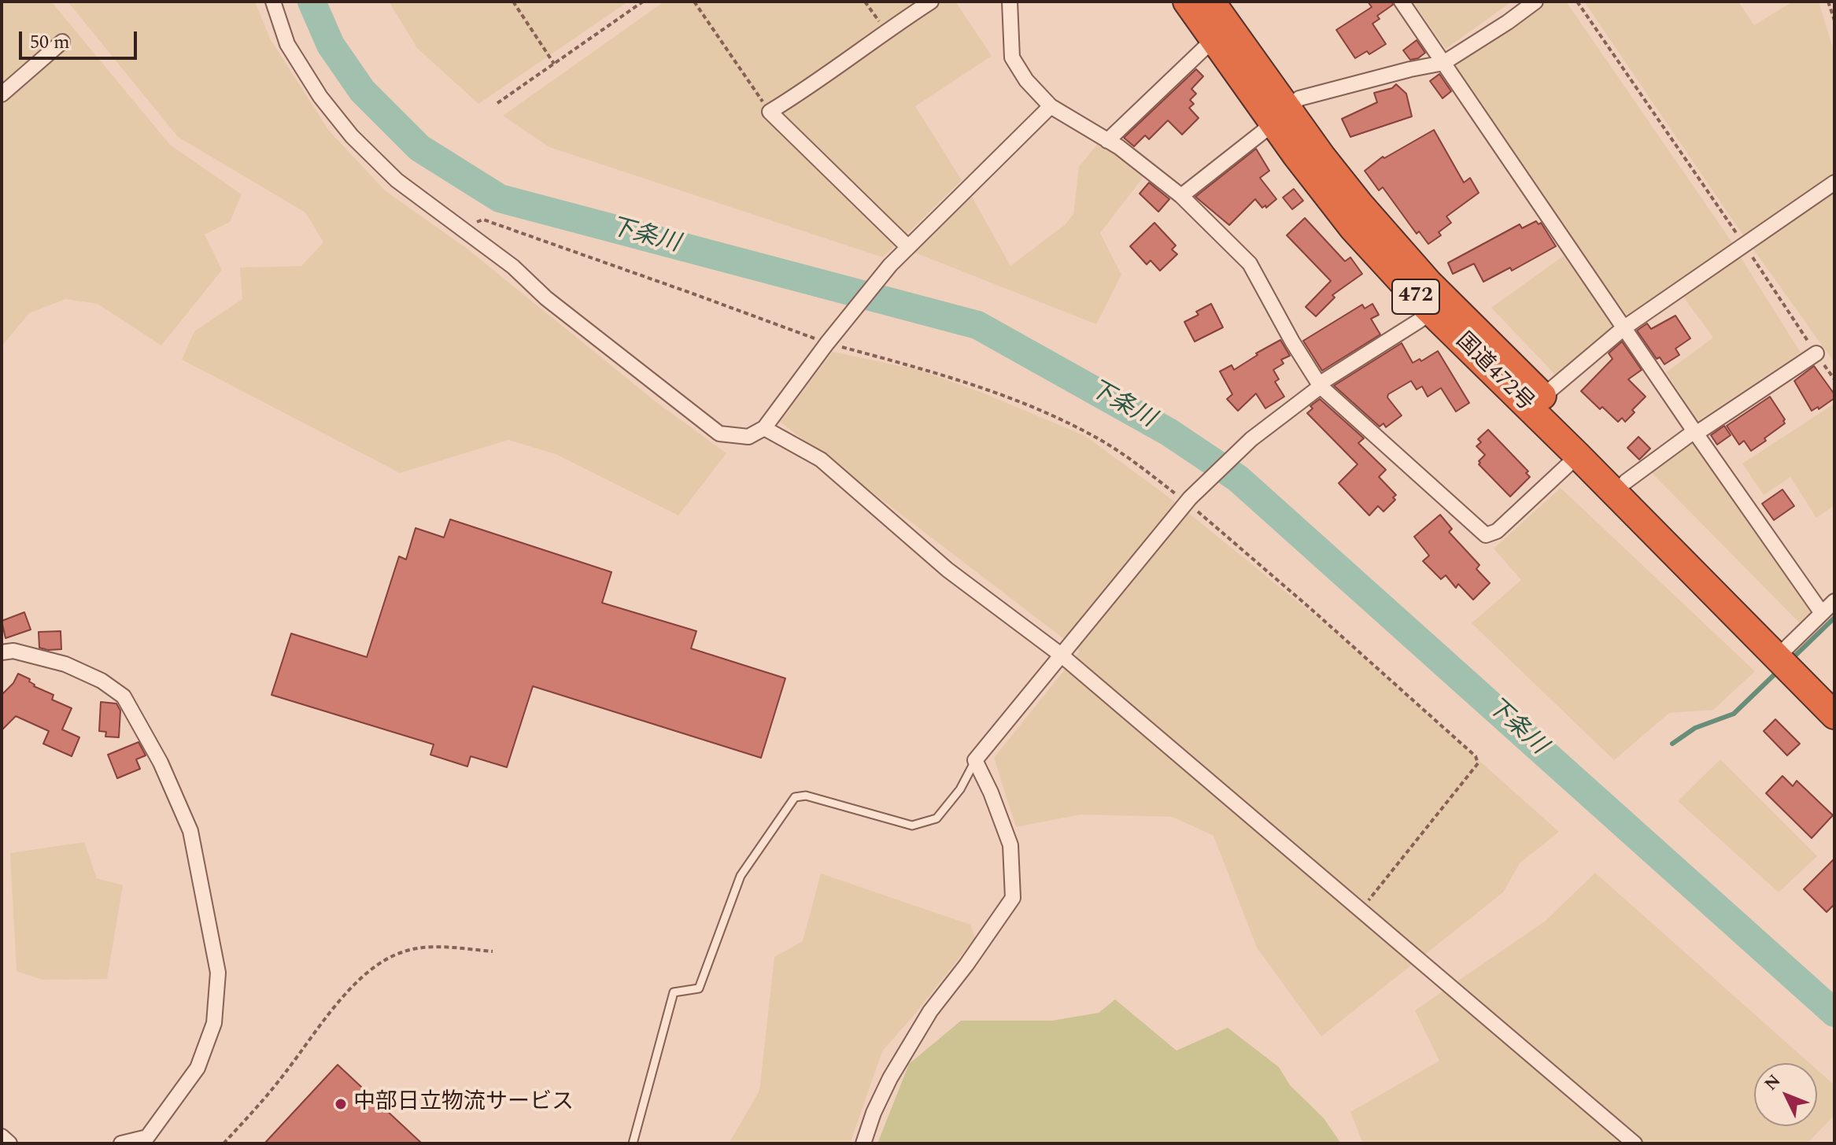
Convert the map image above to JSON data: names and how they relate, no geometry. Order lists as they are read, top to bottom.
{
  "streets": {
    "highway": ["472", "国道472号"]
  },
  "water": ["下条川"],
  "places": ["中部日立物流サービス"],
  "scale_bar": "50 m",
  "north": "top left"
}
